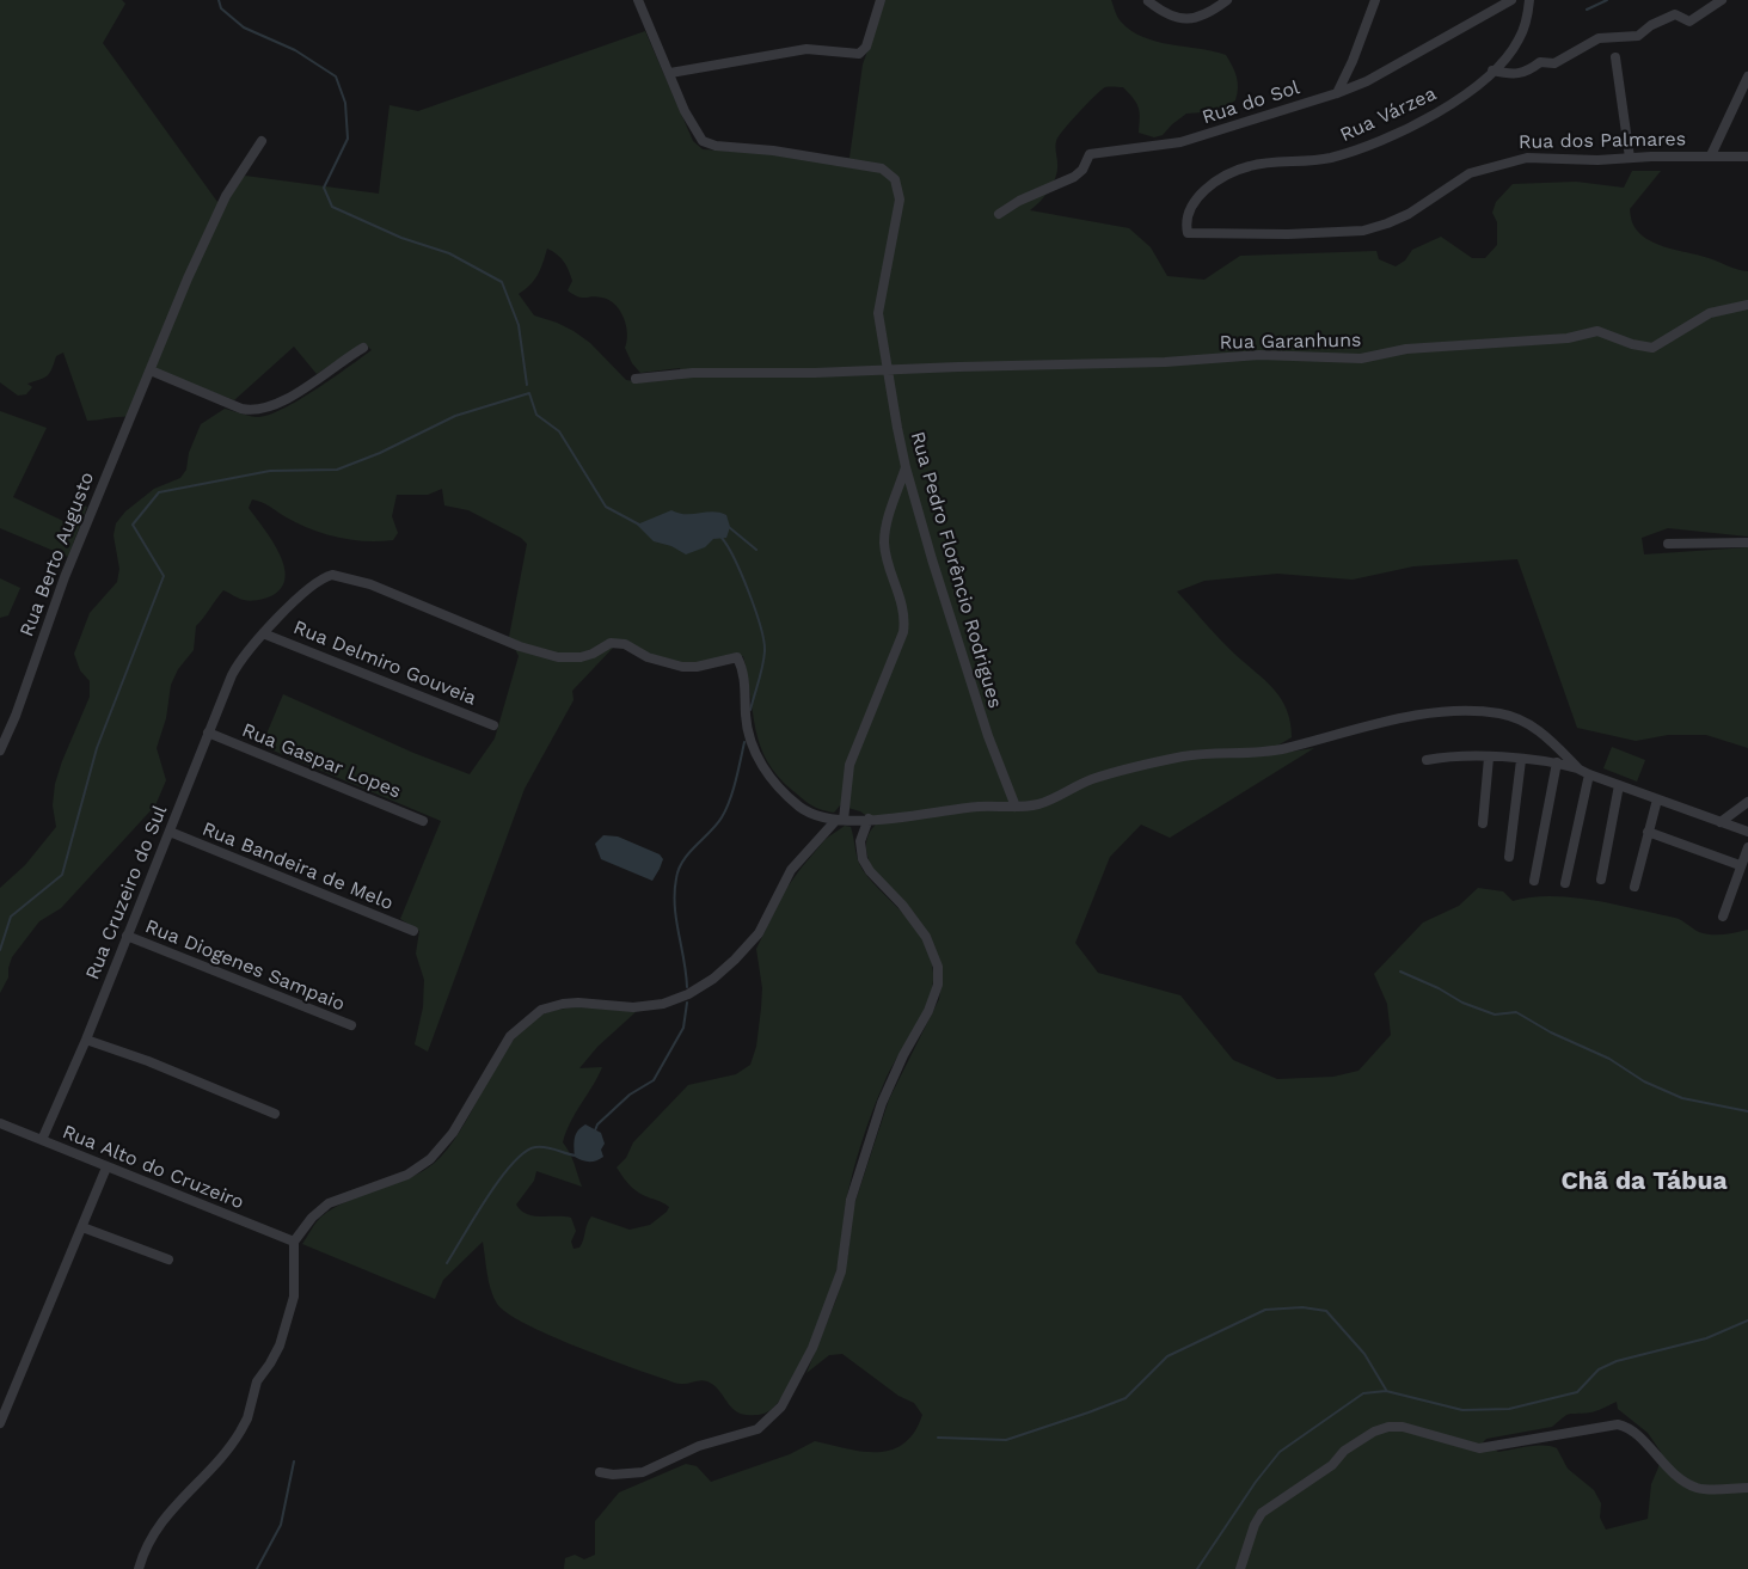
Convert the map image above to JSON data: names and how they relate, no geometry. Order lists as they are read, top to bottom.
{
  "streets": {
    "street": [
      "Rua do Sol",
      "Rua Várzea",
      "Rua dos Palmares",
      "Rua Garanhuns",
      "Rua Berto Augusto",
      "Rua Pedro Florêncio Rodrigues",
      "Rua Delmiro Gouveia",
      "Rua Gaspar Lopes",
      "Rua Bandeira de Melo",
      "Rua Cruzeiro do Sul",
      "Rua Diogenes Sampaio",
      "Rua Alto do Cruzeiro"
    ]
  },
  "crossings": [
    ["Rua Várzea", "Rua dos Palmares"],
    ["Rua Garanhuns", "Rua Pedro Florêncio Rodrigues"],
    ["Rua Delmiro Gouveia", "Rua Cruzeiro do Sul"],
    ["Rua Gaspar Lopes", "Rua Cruzeiro do Sul"],
    ["Rua Bandeira de Melo", "Rua Cruzeiro do Sul"],
    ["Rua Cruzeiro do Sul", "Rua Diogenes Sampaio"],
    ["Rua Cruzeiro do Sul", "Rua Alto do Cruzeiro"]
  ],
  "districts": ["Chã da Tábua"]
}
